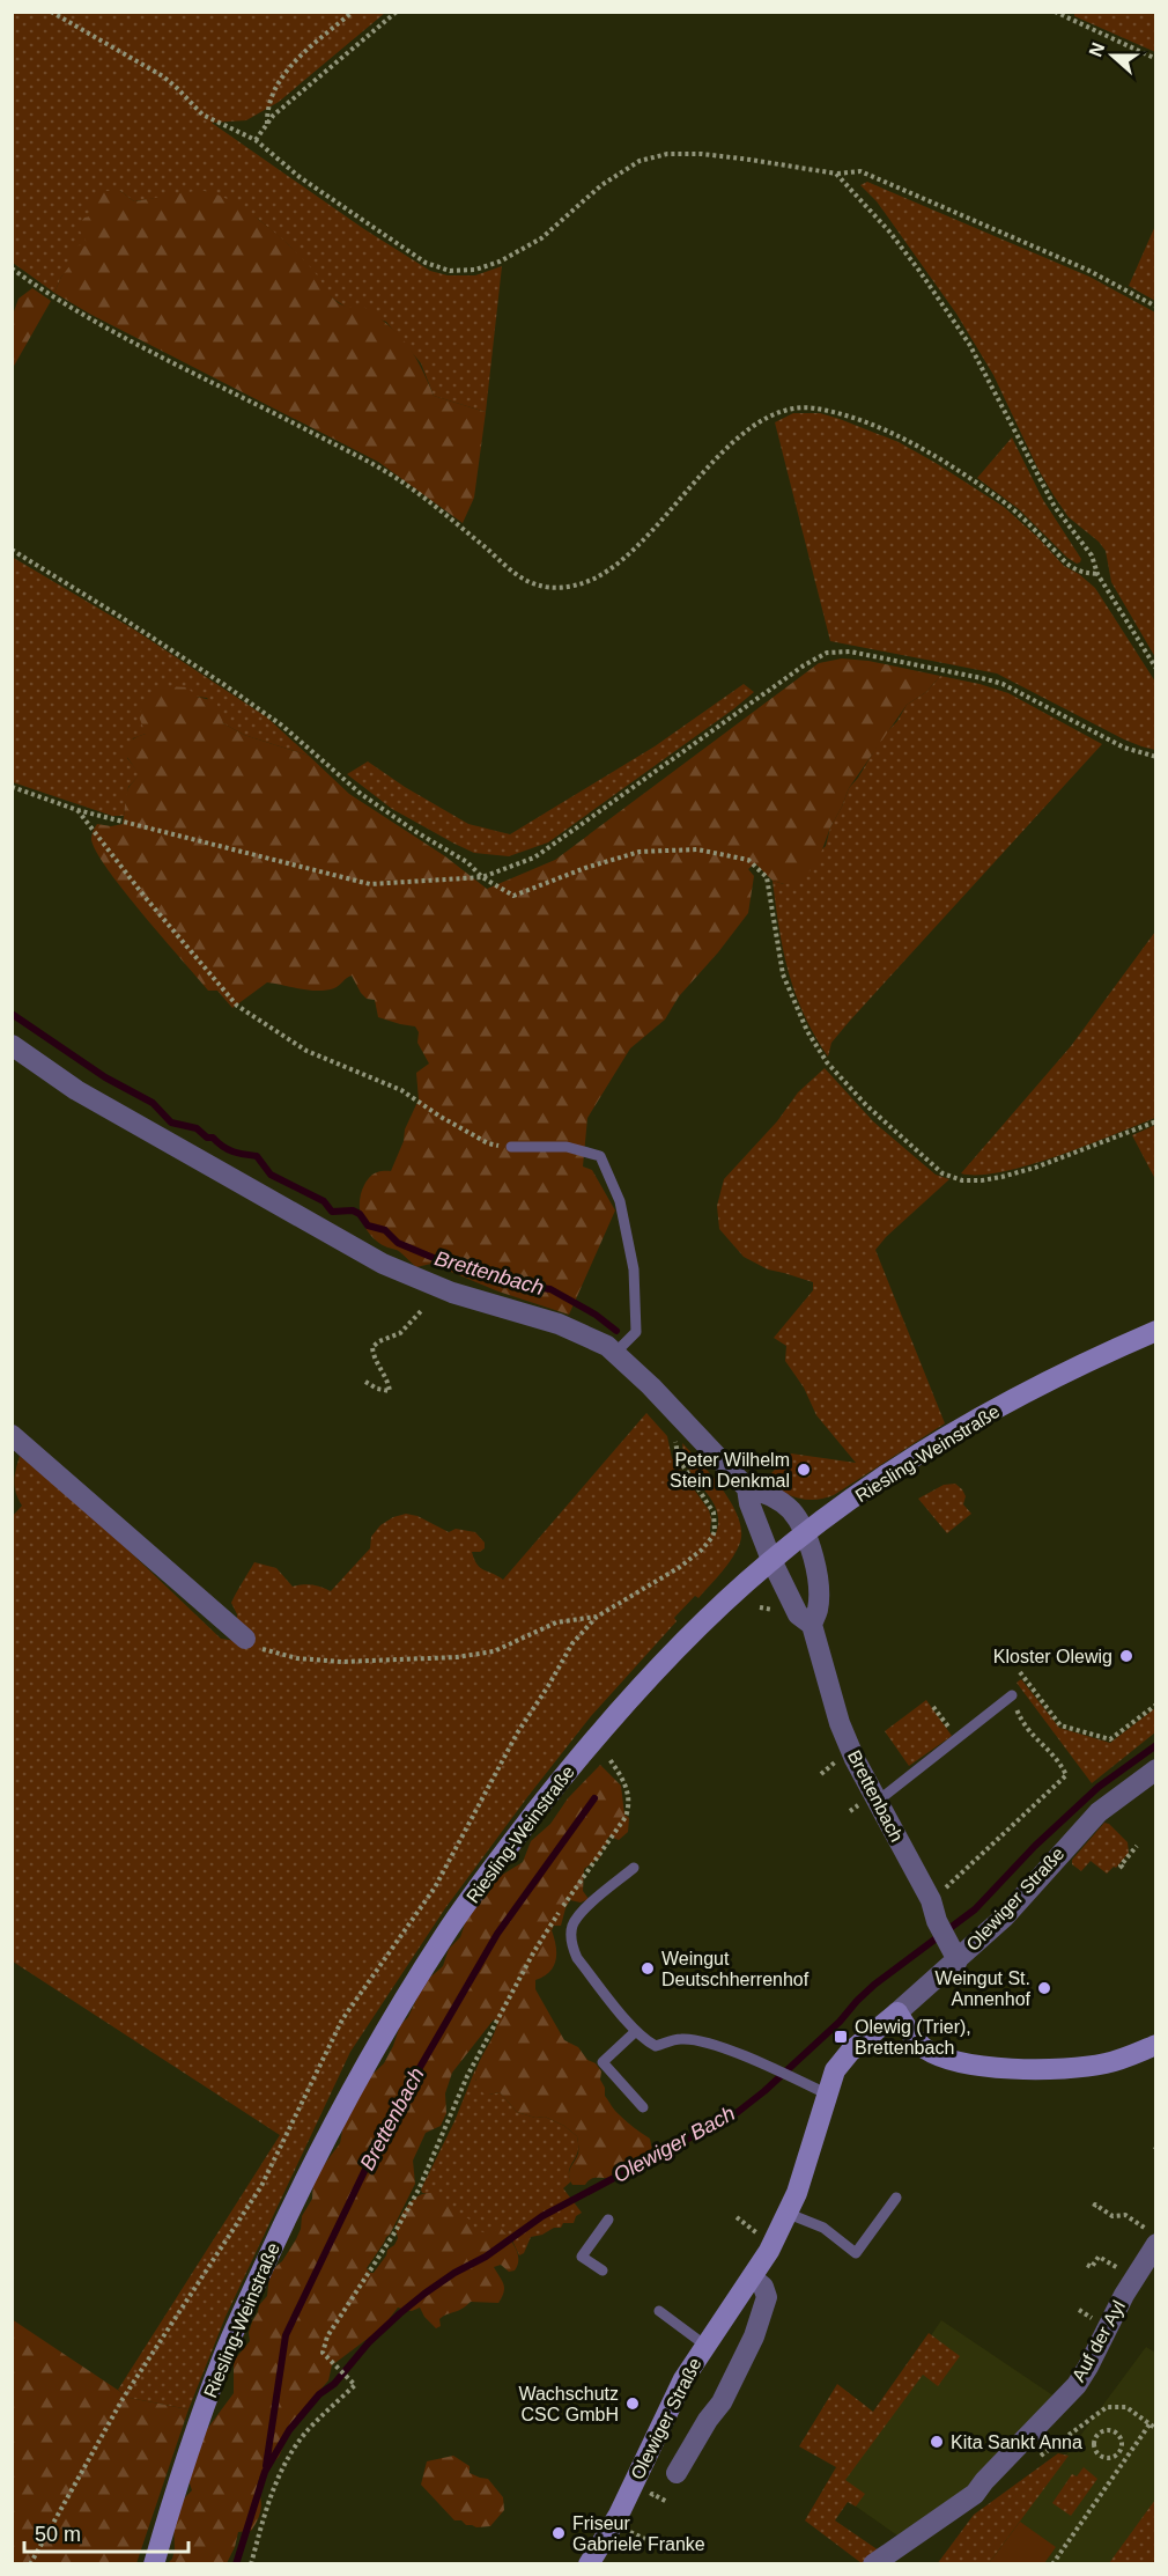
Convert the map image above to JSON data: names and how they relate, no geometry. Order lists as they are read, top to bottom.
{
  "streets": {
    "main road": ["Riesling-Weinstraße", "Olewiger Straße"],
    "street": ["Brettenbach", "Auf der Ayl"]
  },
  "crossings": [
    ["Riesling-Weinstraße", "Brettenbach"],
    ["Brettenbach", "Olewiger Straße"]
  ],
  "water": ["Brettenbach", "Olewiger Bach"],
  "places": {
    "other": [
      "Peter Wilhelm Stein Denkmal",
      "Kloster Olewig",
      "Weingut Deutschherrenhof",
      "Weingut St. Annenhof",
      "Wachschutz CSC GmbH",
      "Kita Sankt Anna",
      "Friseur Gabriele Franke"
    ],
    "transit": ["Olewig (Trier), Brettenbach"]
  },
  "scale_bar": "50 m",
  "north": "left"
}
